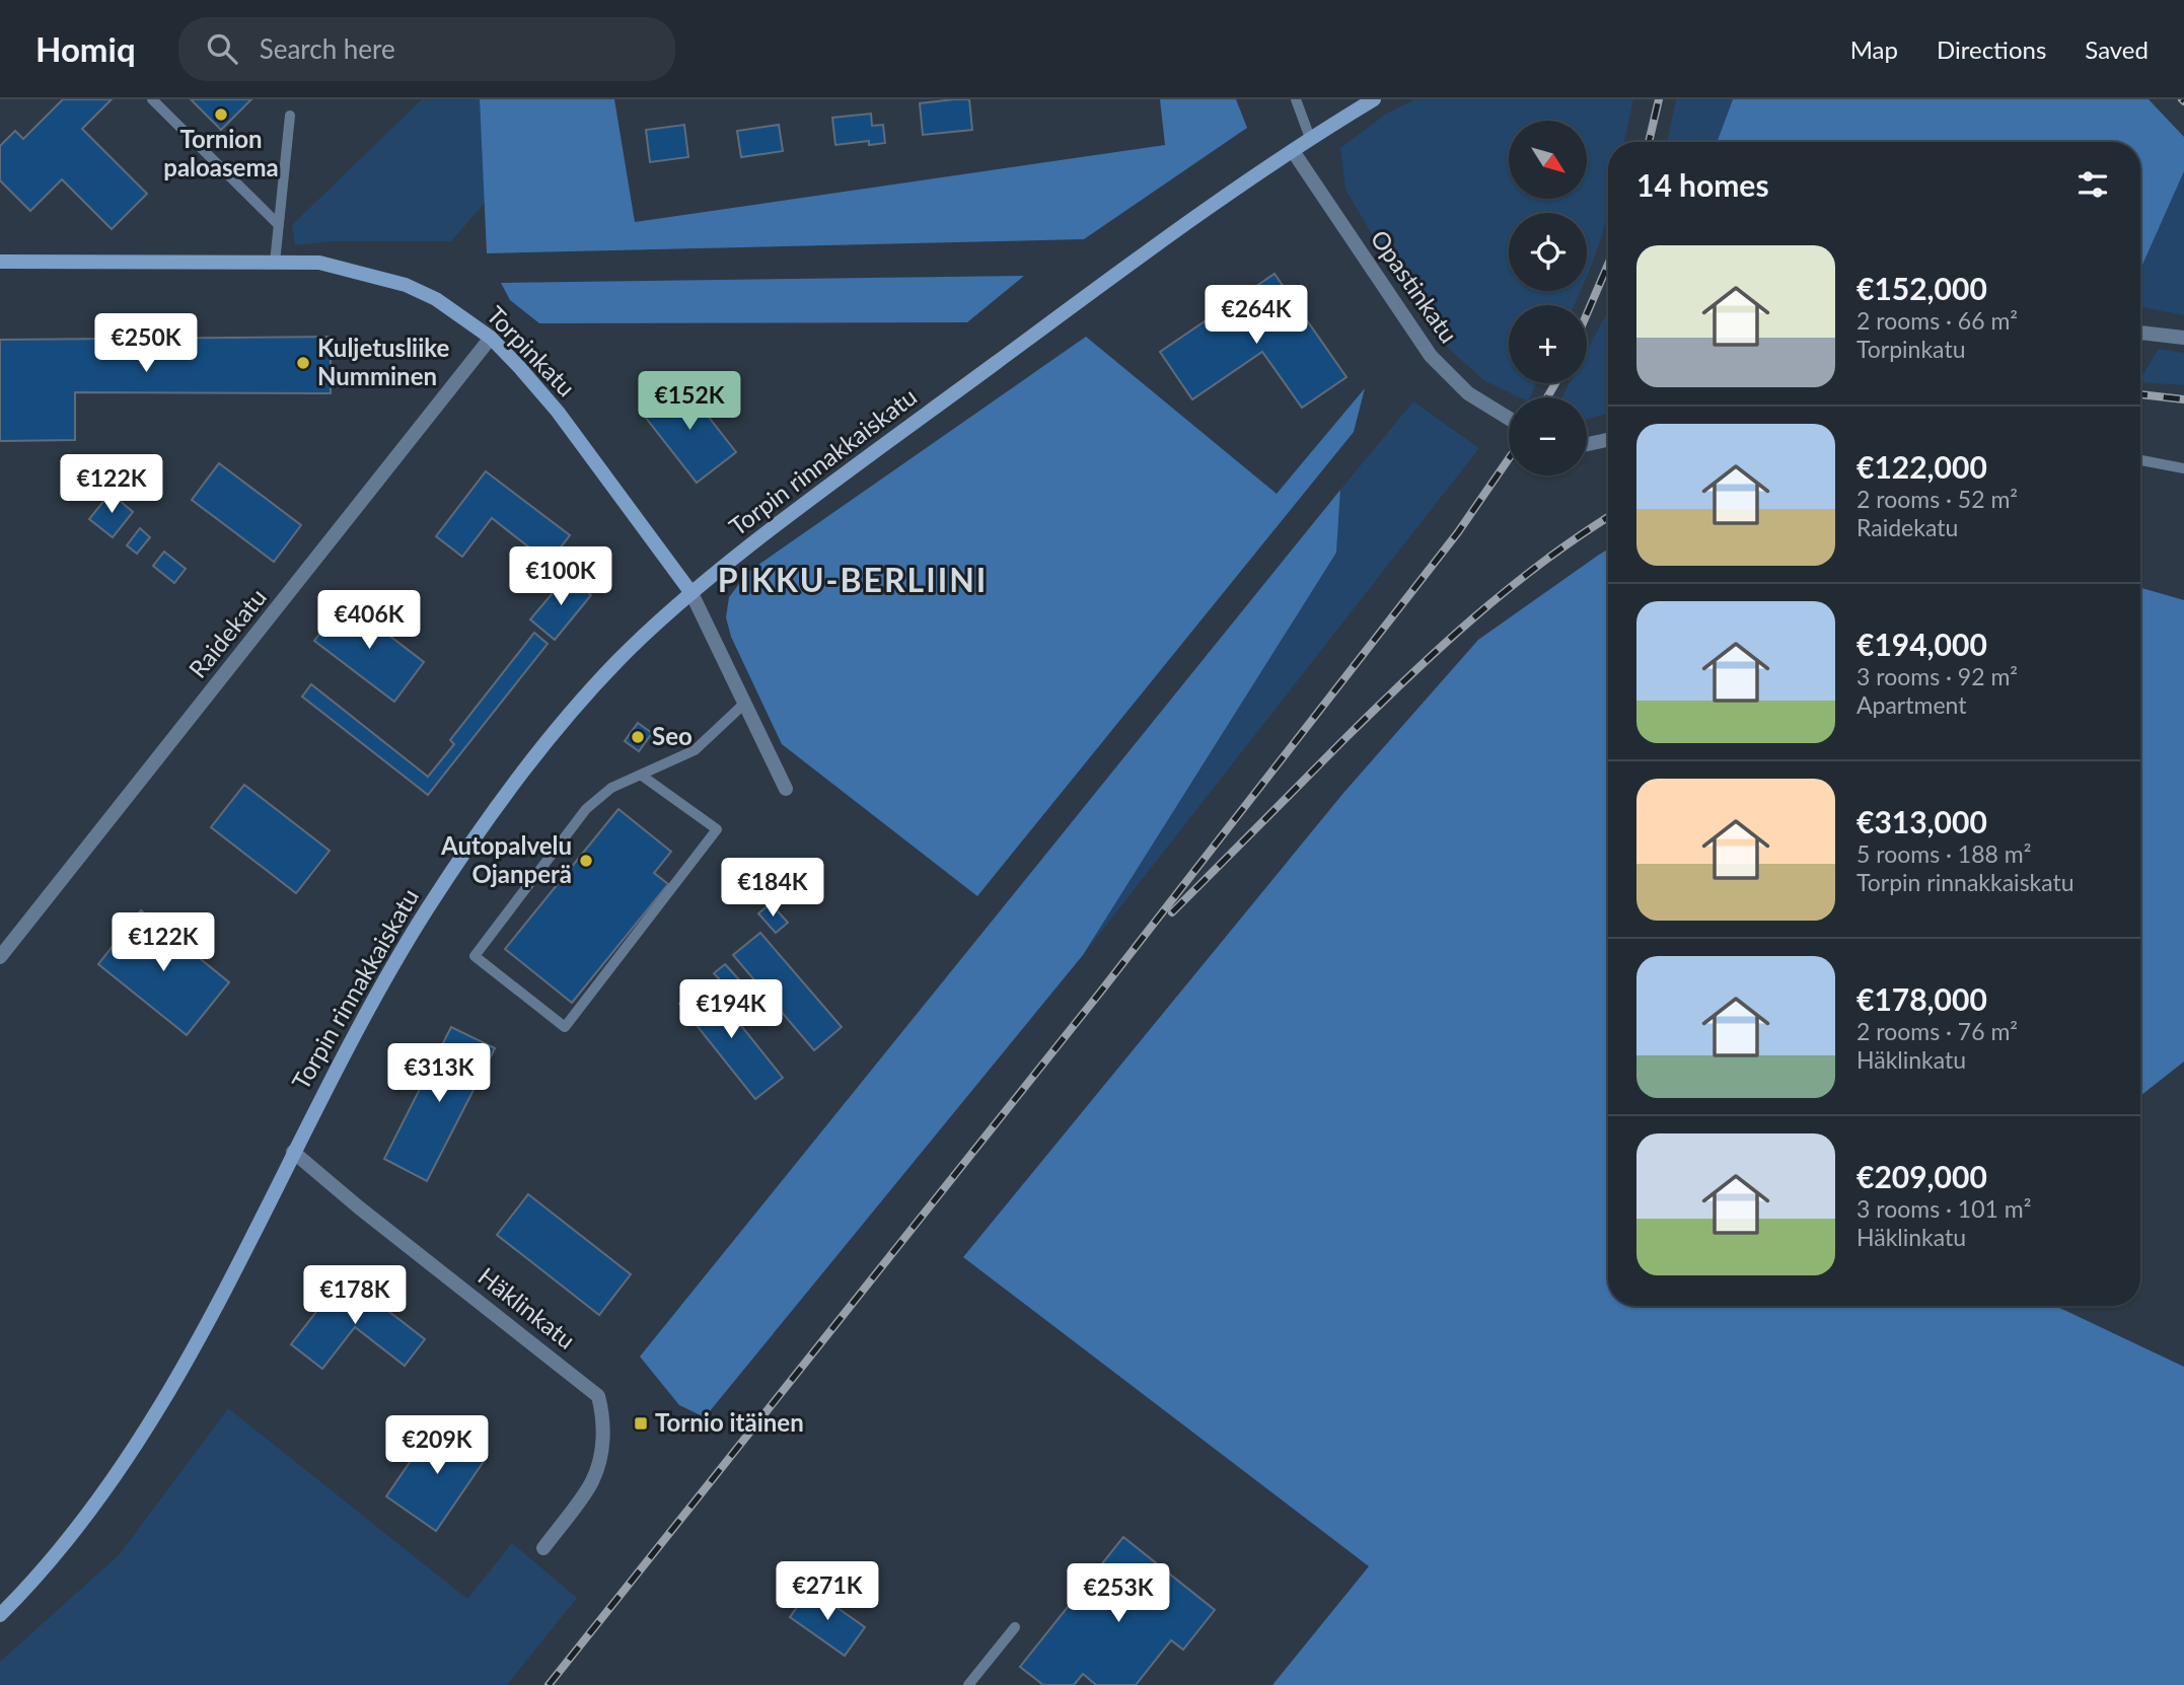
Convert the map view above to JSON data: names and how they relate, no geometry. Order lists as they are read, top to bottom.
{
  "streets": {
    "main road": ["Torpinkatu", "Torpin rinnakkaiskatu"],
    "street": ["Opastinkatu", "Raidekatu", "Häklinkatu"]
  },
  "crossings": [
    ["Opastinkatu", "Torpin rinnakkaiskatu"],
    ["Torpinkatu", "Torpin rinnakkaiskatu"],
    ["Torpinkatu", "Raidekatu"],
    ["Torpin rinnakkaiskatu", "Häklinkatu"]
  ],
  "districts": ["PIKKU-BERLIINI"],
  "places": {
    "other": [
      "Tornion paloasema",
      "Kuljetusliike Numminen",
      "Seo",
      "Autopalvelu Ojanperä"
    ],
    "transit": ["Tornio itäinen"]
  },
  "north": "bottom right",
  "page": {
    "header": "Homiq",
    "search": "Search here",
    "nav": ["Map", "Directions", "Saved"],
    "map_buttons": ["+", "−"],
    "heading": "14 homes",
    "list": [
      {
        "name": "€152,000",
        "note": "2 rooms · 66 m² · Torpinkatu"
      },
      {
        "name": "€122,000",
        "note": "2 rooms · 52 m² · Raidekatu"
      },
      {
        "name": "€194,000",
        "note": "3 rooms · 92 m² · Apartment"
      },
      {
        "name": "€313,000",
        "note": "5 rooms · 188 m² · Torpin rinnakkaiskatu"
      },
      {
        "name": "€178,000",
        "note": "2 rooms · 76 m² · Häklinkatu"
      },
      {
        "name": "€209,000",
        "note": "3 rooms · 101 m² · Häklinkatu"
      }
    ],
    "price": [
      "€264K",
      "€250K",
      "€152K",
      "€122K",
      "€100K",
      "€406K",
      "€184K",
      "€122K",
      "€194K",
      "€313K",
      "€178K",
      "€209K",
      "€271K",
      "€253K"
    ]
  }
}
